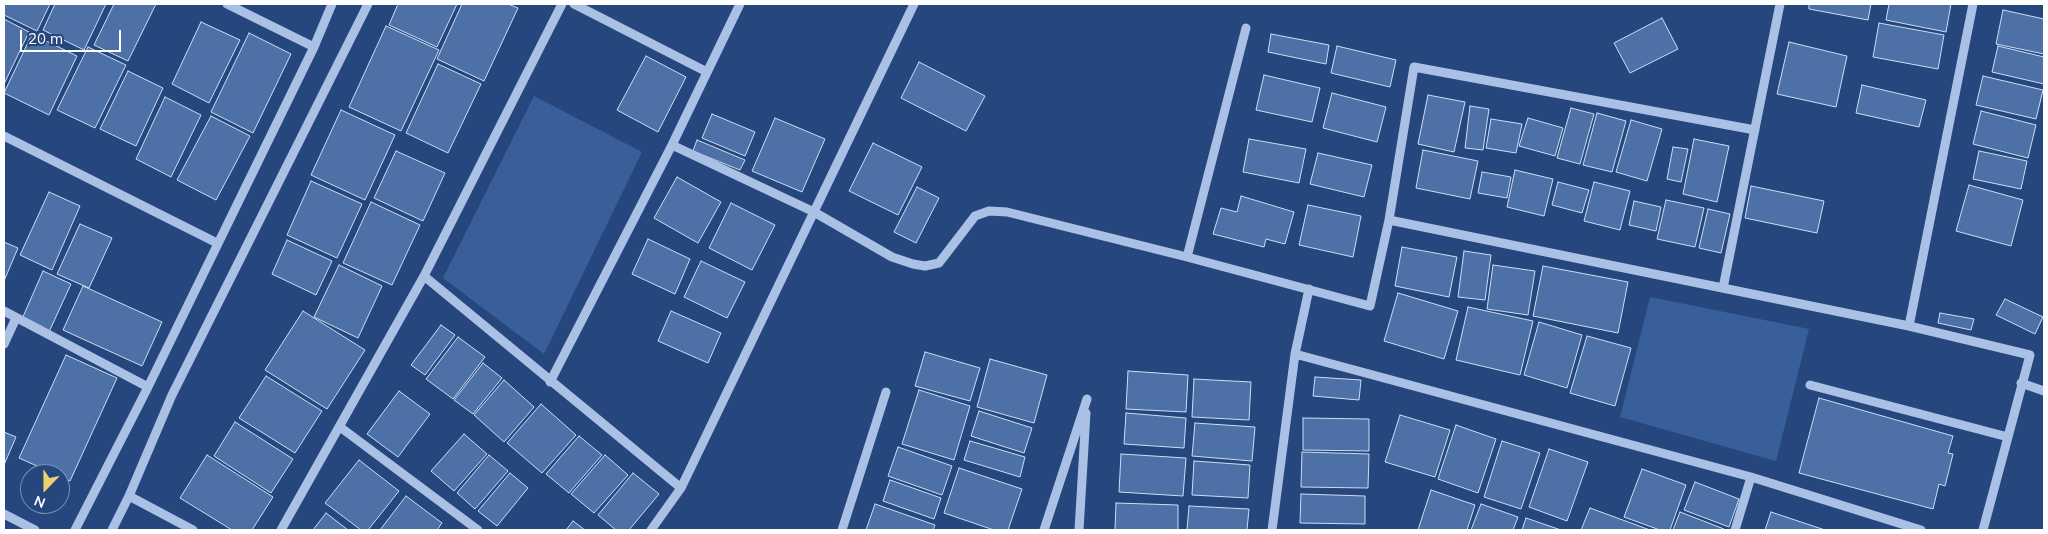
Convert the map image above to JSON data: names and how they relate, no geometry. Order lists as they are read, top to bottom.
{
  "scale_bar": "20 m",
  "north": "bottom"
}
